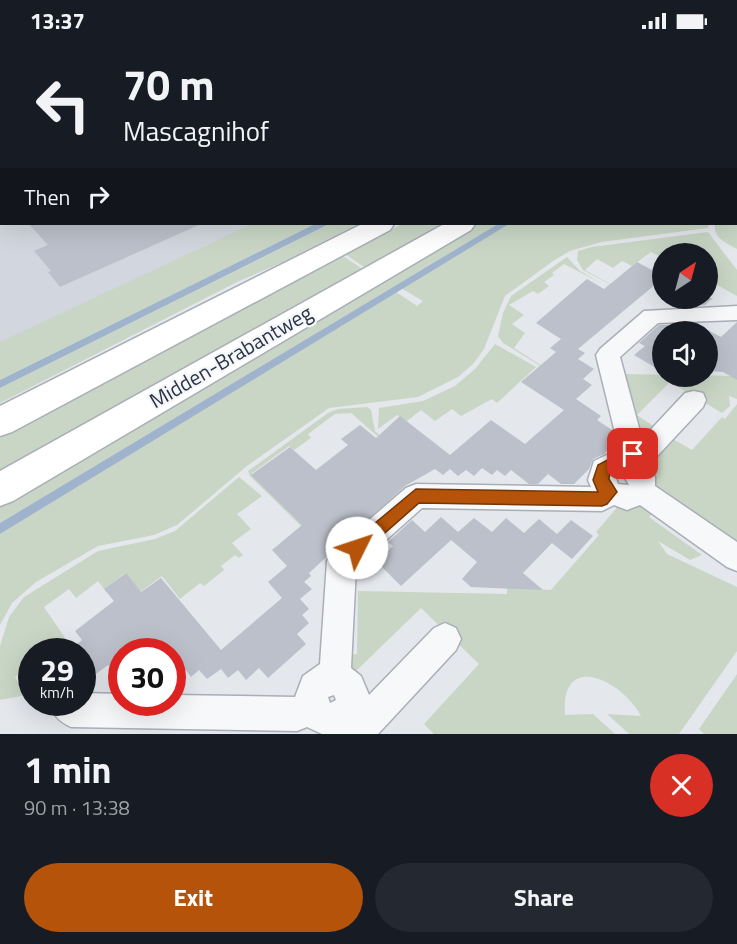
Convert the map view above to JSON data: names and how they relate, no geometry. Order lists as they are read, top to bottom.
{
  "streets": {
    "main road": ["Midden-Brabantweg"]
  },
  "north": "top right",
  "page": {
    "status": "13:37",
    "turn": ["70 m", "Mascagnihof"],
    "then": "Then",
    "speed": "29 km/h",
    "limit": "30",
    "heading": ["1 min", "90 m · 13:38"],
    "buttons": ["Exit", "Share"]
  }
}
